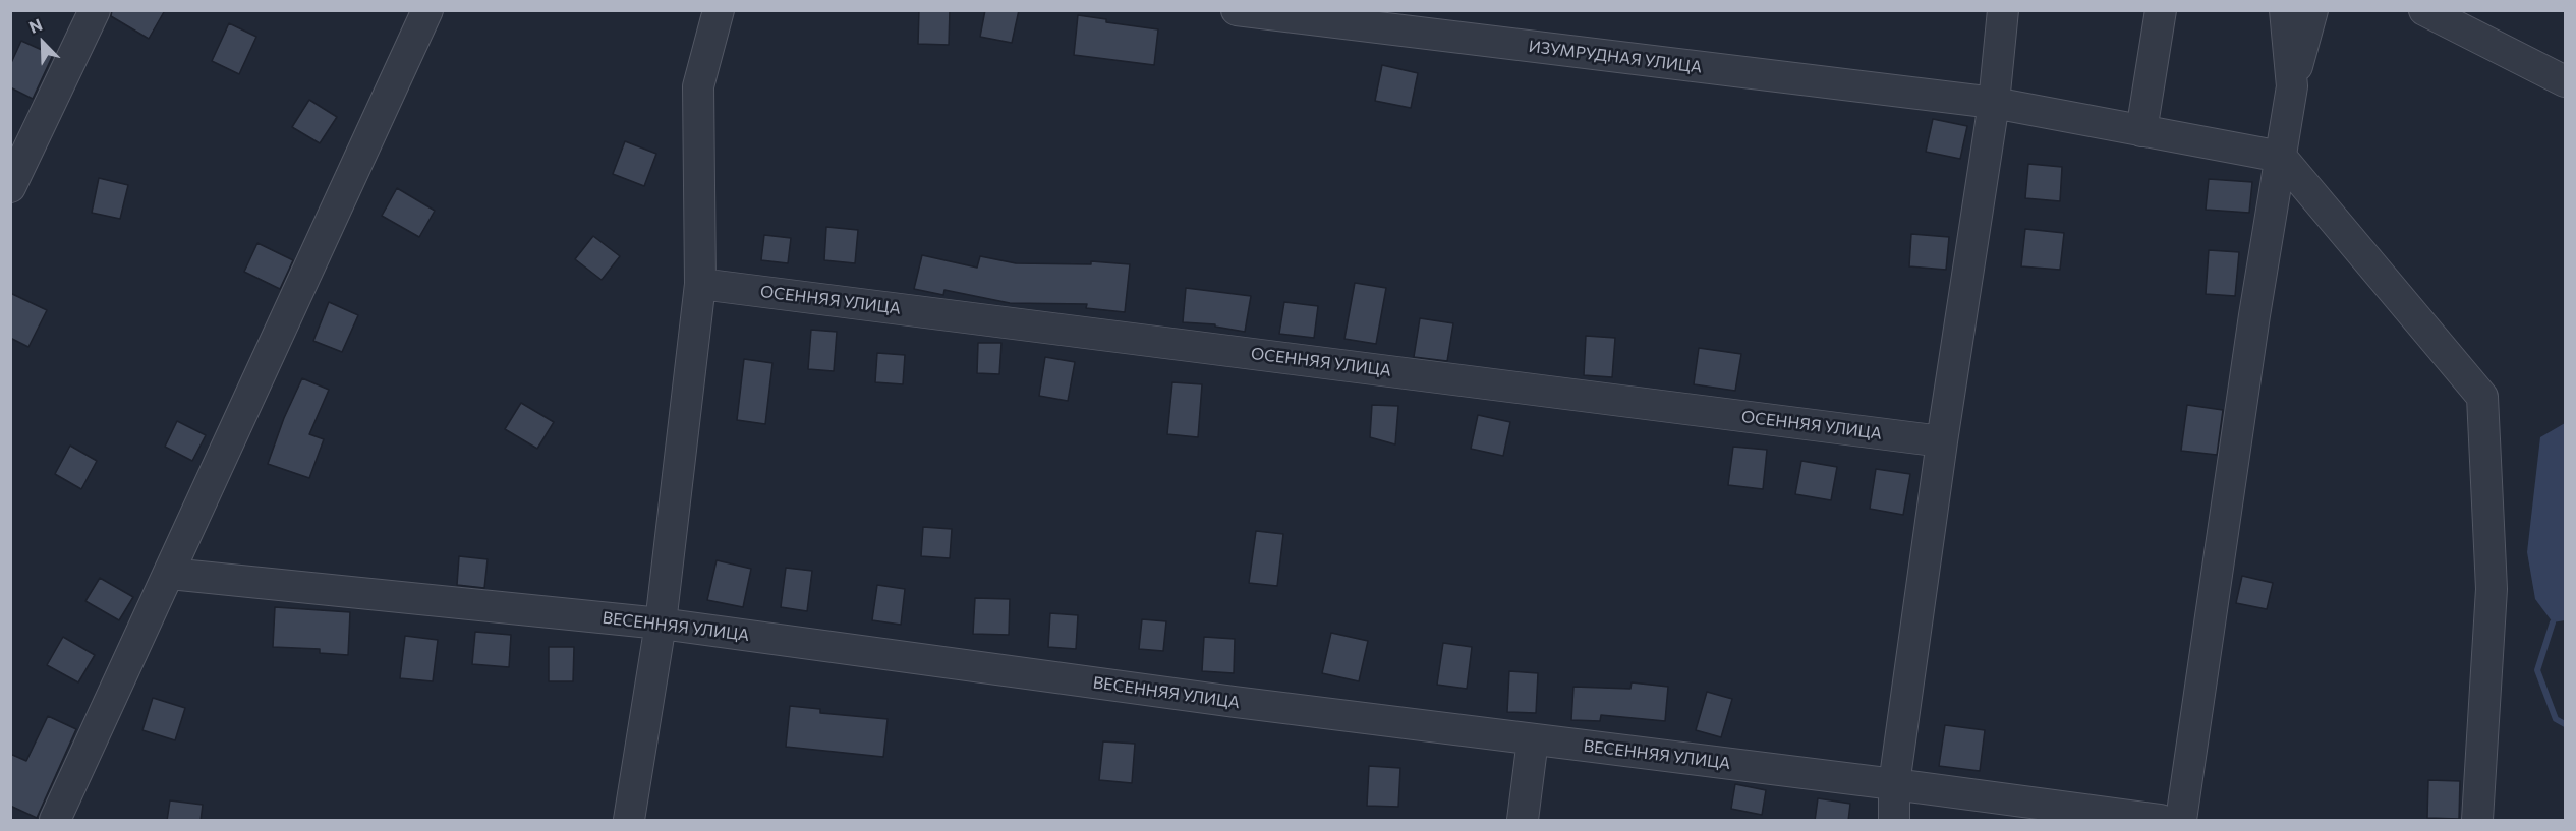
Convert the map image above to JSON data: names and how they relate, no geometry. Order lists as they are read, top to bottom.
{
  "streets": {
    "street": ["ИЗУМРУДНАЯ УЛИЦА", "ОСЕННЯЯ УЛИЦА", "ВЕСЕННЯЯ УЛИЦА"]
  },
  "north": "top left"
}
